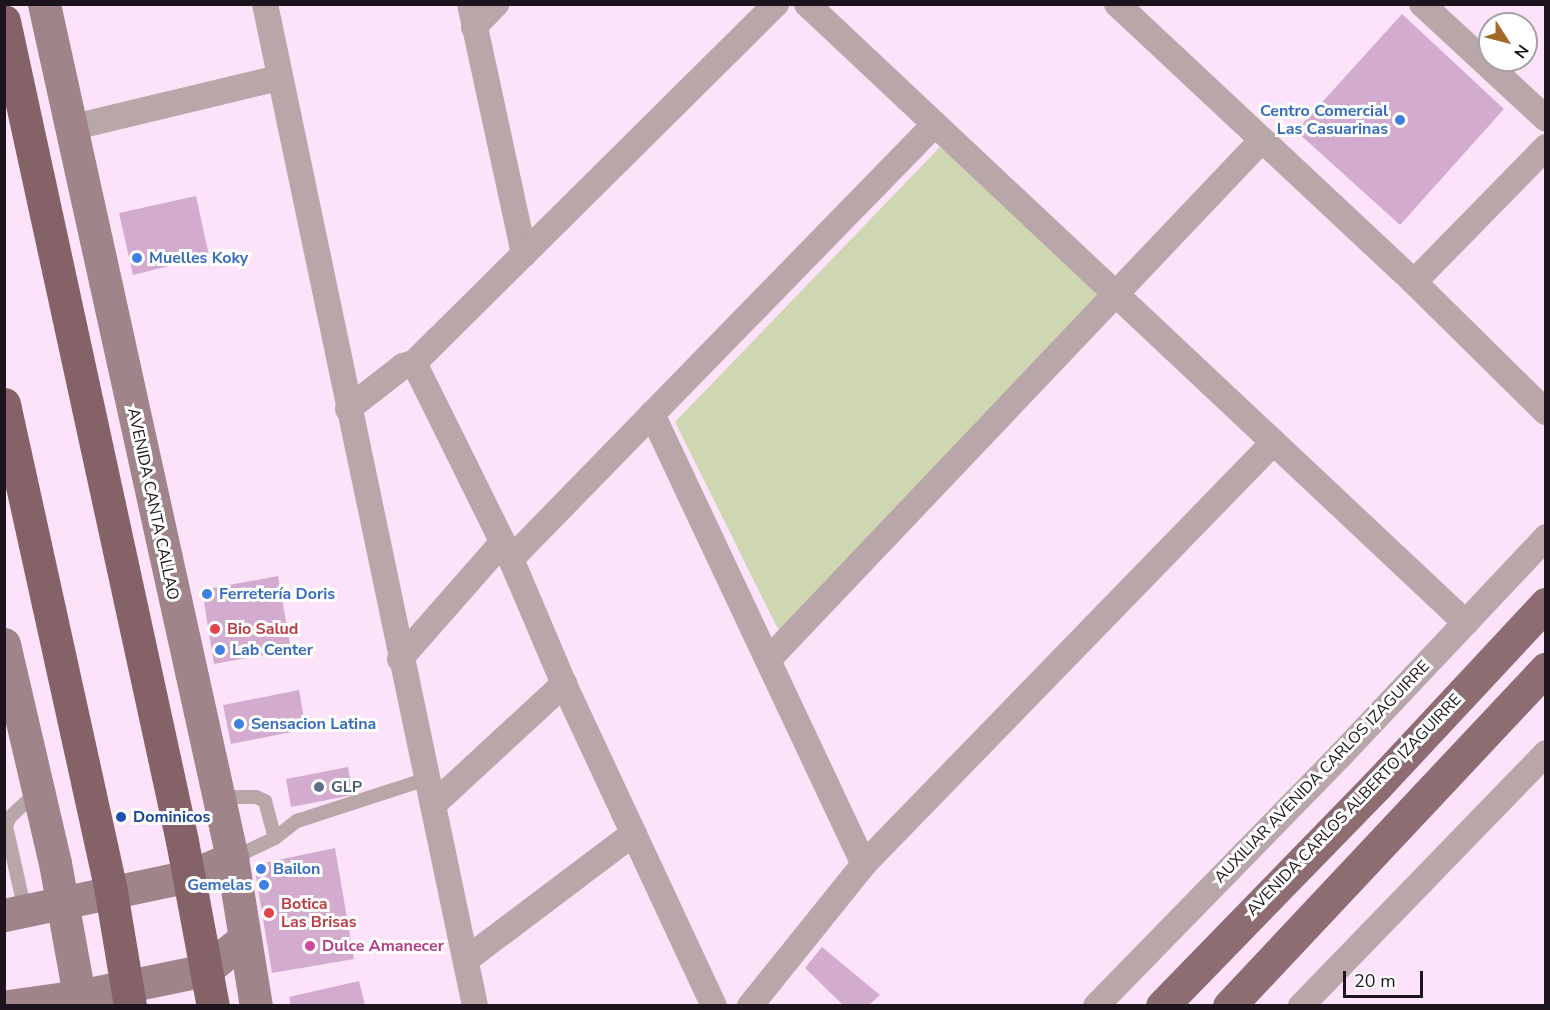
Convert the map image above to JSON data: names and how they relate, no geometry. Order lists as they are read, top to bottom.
{
  "streets": {
    "main road": ["AVENIDA CANTA CALLAO", "AVENIDA CARLOS ALBERTO IZAGUIRRE"],
    "street": ["AUXILIAR AVENIDA CARLOS IZAGUIRRE"]
  },
  "places": [
    "Centro Comercial Las Casuarinas",
    "Muelles Koky",
    "Ferretería Doris",
    "Bio Salud",
    "Lab Center",
    "Sensacion Latina",
    "GLP",
    "Dominicos",
    "Bailon",
    "Gemelas",
    "Botica Las Brisas",
    "Dulce Amanecer"
  ],
  "scale_bar": "20 m",
  "north": "bottom right"
}
